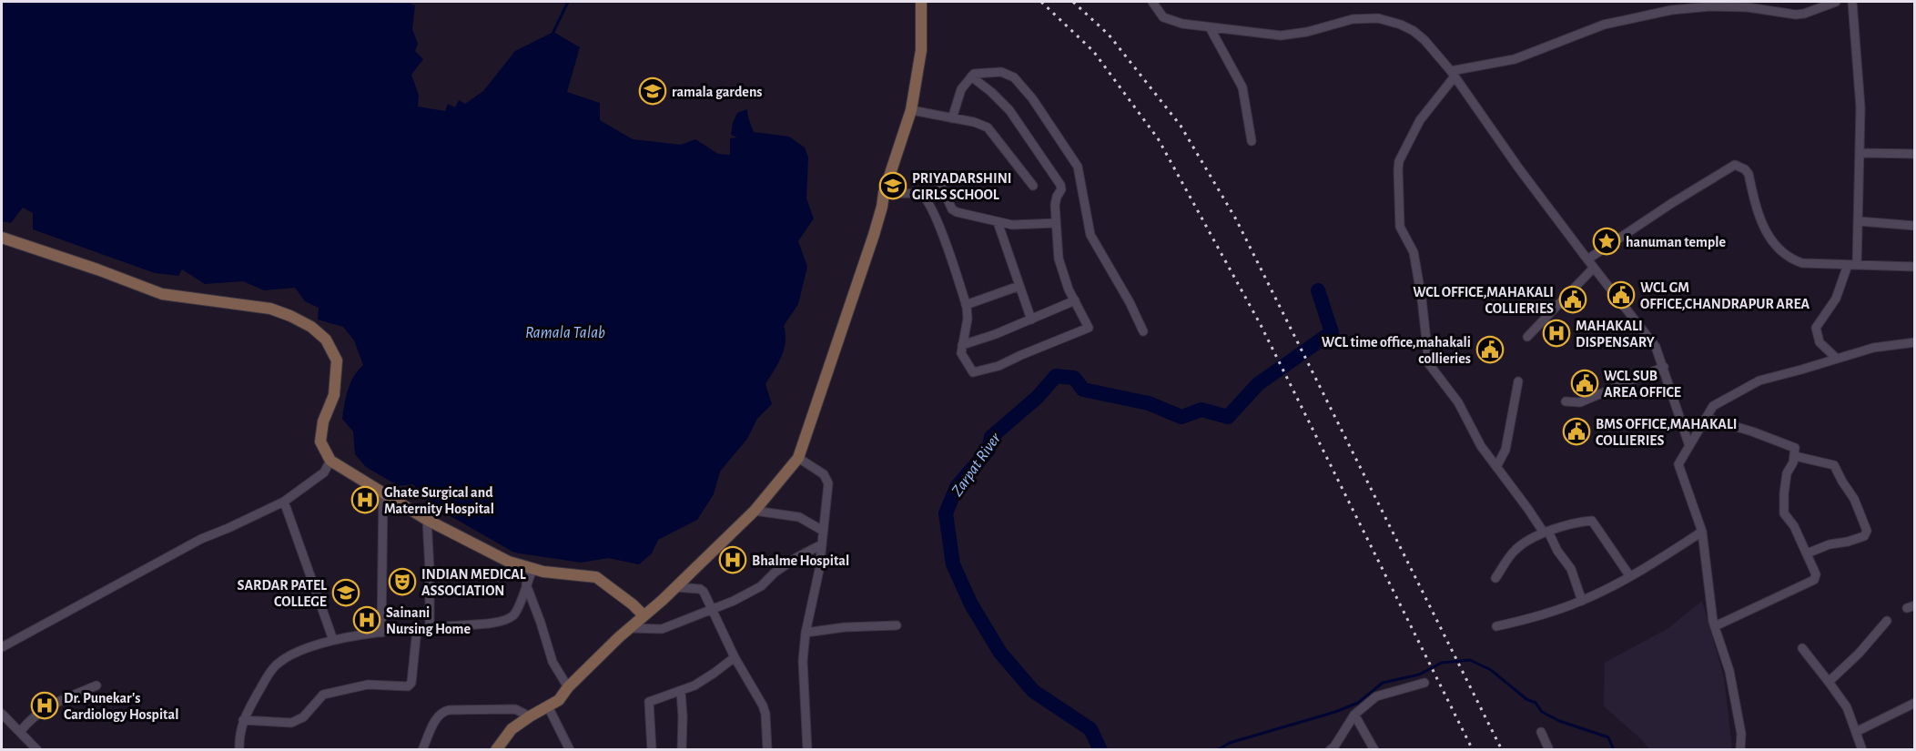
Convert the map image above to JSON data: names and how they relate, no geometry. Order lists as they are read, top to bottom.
{
  "water": ["Ramala Talab", "Zarpat River"],
  "places": {
    "school or university": ["ramala gardens", "PRIYADARSHINI GIRLS SCHOOL", "SARDAR PATEL COLLEGE"],
    "place": ["hanuman temple"],
    "public building": [
      "WCL GM OFFICE,CHANDRAPUR AREA",
      "WCL OFFICE,MAHAKALI COLLIERIES",
      "WCL time office,mahakali collieries",
      "WCL SUB AREA OFFICE",
      "BMS OFFICE,MAHAKALI COLLIERIES"
    ],
    "hospital": [
      "MAHAKALI DISPENSARY",
      "Ghate Surgical and Maternity Hospital",
      "Bhalme Hospital",
      "Sainani Nursing Home",
      "Dr. Punekar's Cardiology Hospital"
    ],
    "theatre": ["INDIAN MEDICAL ASSOCIATION"]
  }
}
